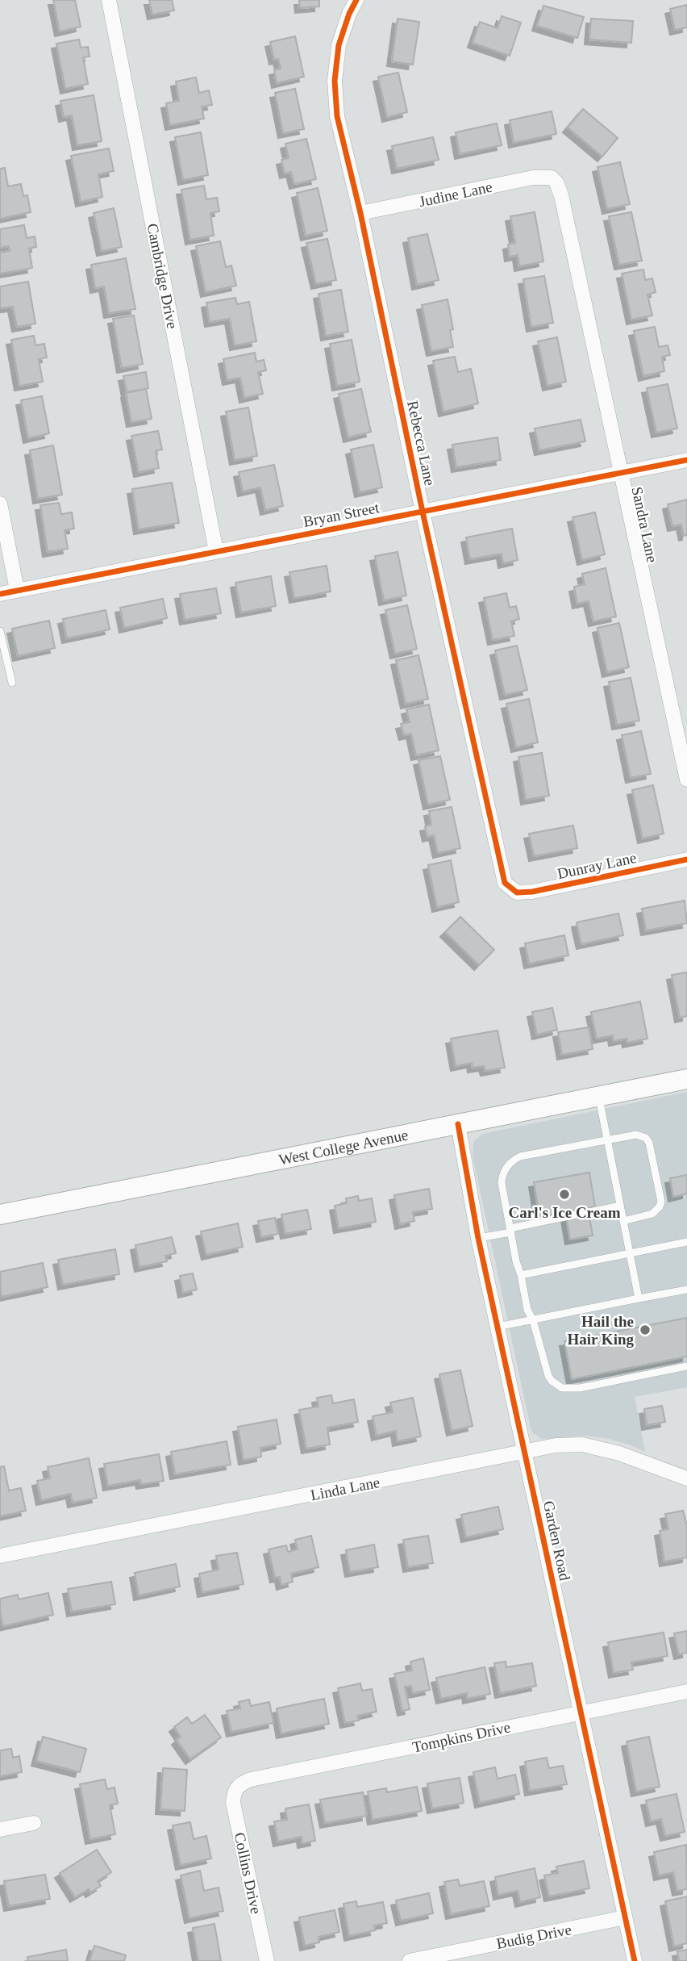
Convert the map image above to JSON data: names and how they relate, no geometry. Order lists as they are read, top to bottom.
{
  "streets": {
    "main road": ["West College Avenue"],
    "street": [
      "Judine Lane",
      "Cambridge Drive",
      "Rebecca Lane",
      "Bryan Street",
      "Sandra Lane",
      "Dunray Lane",
      "Linda Lane",
      "Garden Road",
      "Tompkins Drive",
      "Collins Drive",
      "Budig Drive"
    ]
  },
  "crossings": [
    ["Judine Lane", "Rebecca Lane"],
    ["Judine Lane", "Sandra Lane"],
    ["Cambridge Drive", "Bryan Street"],
    ["Rebecca Lane", "Bryan Street"],
    ["Rebecca Lane", "Dunray Lane"],
    ["Bryan Street", "Sandra Lane"],
    ["West College Avenue", "Garden Road"],
    ["Linda Lane", "Garden Road"],
    ["Garden Road", "Tompkins Drive"],
    ["Garden Road", "Budig Drive"],
    ["Tompkins Drive", "Collins Drive"]
  ],
  "places": ["Carl's Ice Cream", "Hail the Hair King"]
}
